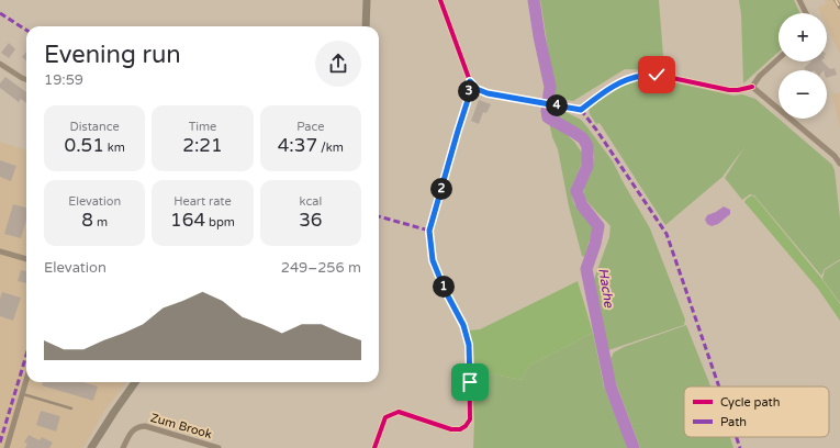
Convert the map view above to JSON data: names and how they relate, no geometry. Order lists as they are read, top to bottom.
{
  "streets": {
    "street": ["Zum Brook"]
  },
  "water": ["Hache"],
  "legend": ["Cycle path", "Path"],
  "page": {
    "map_buttons": ["+", "−"],
    "heading": ["Evening run", "19:59"],
    "pins": [
      "3",
      "4",
      "2",
      "1"
    ],
    "stats": [
      ["Distance", "0.51 km"],
      ["Time", "2:21"],
      ["Pace", "4:37 /km"],
      ["Elevation", "8 m"],
      ["Heart rate", "164 bpm"],
      ["kcal", "36"]
    ],
    "chart": ["Elevation", "249–256 m"]
  }
}
